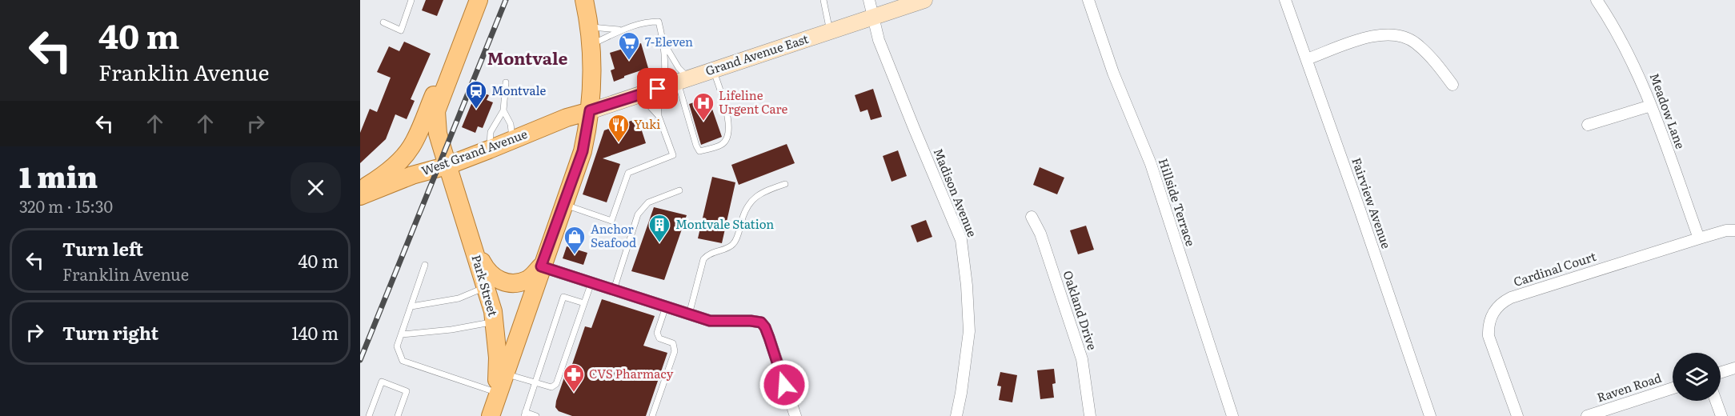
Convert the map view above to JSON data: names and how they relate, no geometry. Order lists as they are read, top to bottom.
{
  "streets": {
    "main road": ["Grand Avenue East", "West Grand Avenue", "Park Street"],
    "street": [
      "Meadow Lane",
      "Madison Avenue",
      "Hillside Terrace",
      "Fairview Avenue",
      "Cardinal Court",
      "Oakland Drive",
      "Raven Road"
    ]
  },
  "crossings": [
    ["Grand Avenue East", "West Grand Avenue"],
    ["Grand Avenue East", "Madison Avenue"],
    ["Meadow Lane", "Cardinal Court"],
    ["West Grand Avenue", "Park Street"]
  ],
  "districts": ["Montvale"],
  "places": {
    "supermarket": ["7-Eleven"],
    "station": ["Montvale"],
    "hospital": ["Lifeline Urgent Care"],
    "restaurant": ["Yuki"],
    "building": ["Montvale Station"],
    "shop": ["Anchor Seafood"],
    "pharmacy": ["CVS Pharmacy"]
  },
  "page": {
    "turn": ["40 m", "Franklin Avenue"],
    "heading": ["1 min", "320 m · 15:30"],
    "list": [
      {
        "name": "Turn left",
        "note": "Franklin Avenue",
        "value": "40 m"
      },
      {
        "name": "Turn right",
        "value": "140 m"
      }
    ]
  }
}
